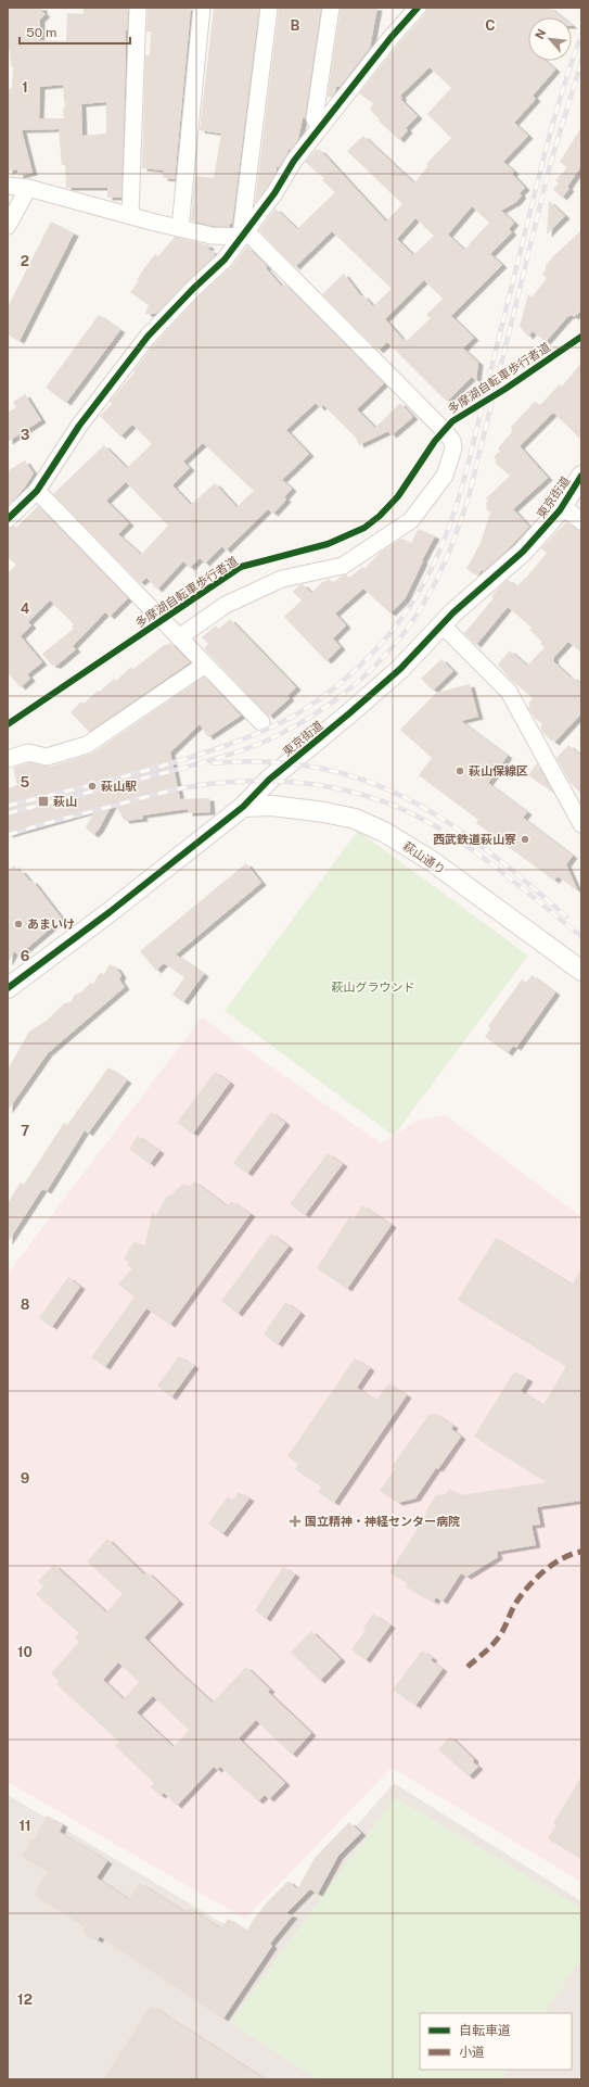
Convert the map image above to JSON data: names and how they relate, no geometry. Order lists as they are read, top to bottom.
{
  "streets": {
    "street": ["東京街道", "萩山通り"],
    "cycle path": ["多摩湖自転車歩行者道"]
  },
  "crossings": [
    ["東京街道", "萩山通り"]
  ],
  "parks": ["萩山グラウンド"],
  "places": {
    "other": [
      "萩山保線区",
      "萩山駅",
      "西武鉄道萩山寮",
      "あまいけ"
    ],
    "transit": ["萩山"],
    "health": ["国立精神・神経センター病院"]
  },
  "legend": ["自転車道", "小道"],
  "scale_bar": "50 m",
  "north": "top left",
  "grid": {
    "columns": ["B", "C"],
    "rows": [
      "1",
      "2",
      "3",
      "4",
      "5",
      "6",
      "7",
      "8",
      "9",
      "10",
      "11",
      "12"
    ]
  }
}
